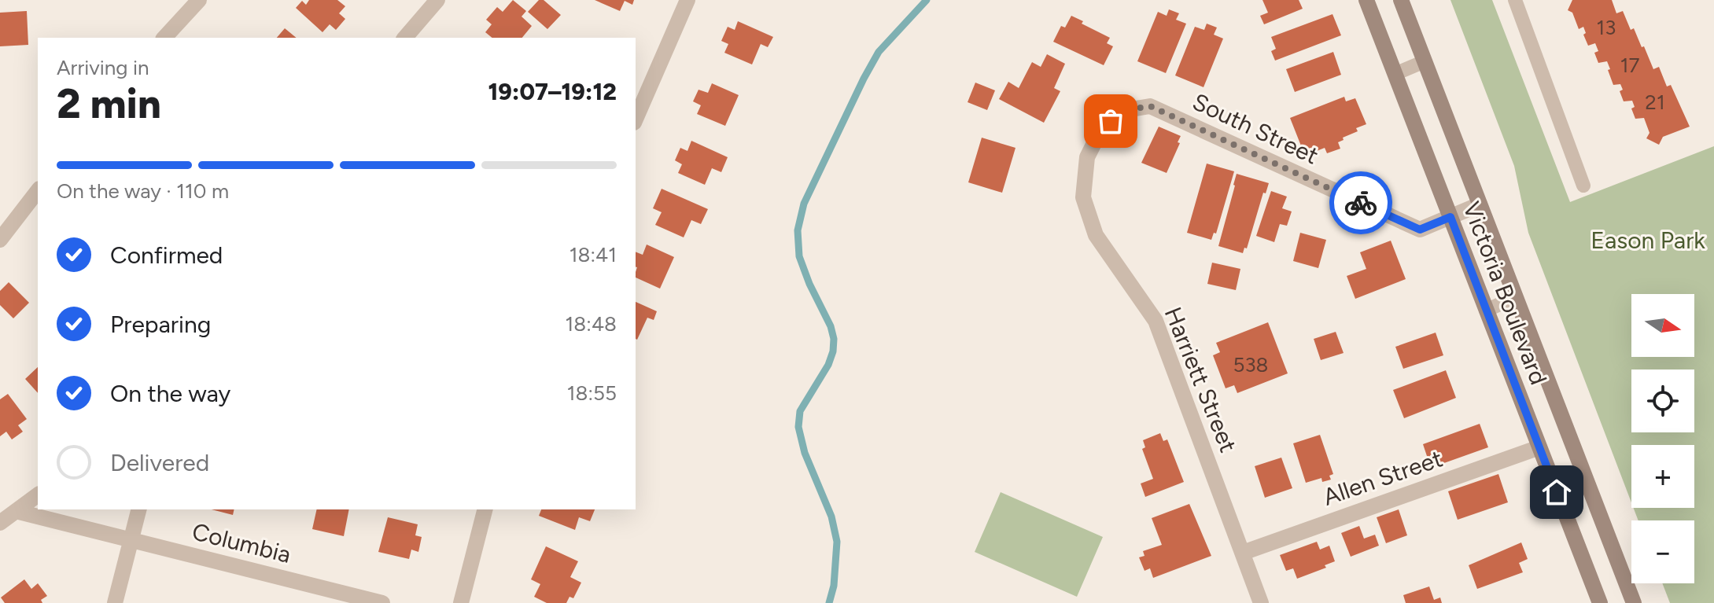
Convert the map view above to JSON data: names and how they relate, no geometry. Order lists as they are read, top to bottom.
{
  "streets": {
    "main road": ["Victoria Boulevard"],
    "street": [
      "South Street",
      "Harriett Street",
      "Allen Street",
      "Columbia"
    ]
  },
  "crossings": [
    ["South Street", "Victoria Boulevard"],
    ["South Street", "Harriett Street"],
    ["Victoria Boulevard", "Allen Street"],
    ["Harriett Street", "Allen Street"]
  ],
  "parks": ["Eason Park"],
  "house_numbers": [
    "13",
    "17",
    "21",
    "538"
  ],
  "north": "right",
  "page": {
    "heading": ["2 min", "Arriving in", "19:07–19:12"],
    "bar": "On the way · 110 m",
    "list": [
      ["Confirmed", "18:41"],
      ["Preparing", "18:48"],
      ["On the way", "18:55"],
      "Delivered"
    ],
    "map_buttons": ["+", "−"]
  }
}
